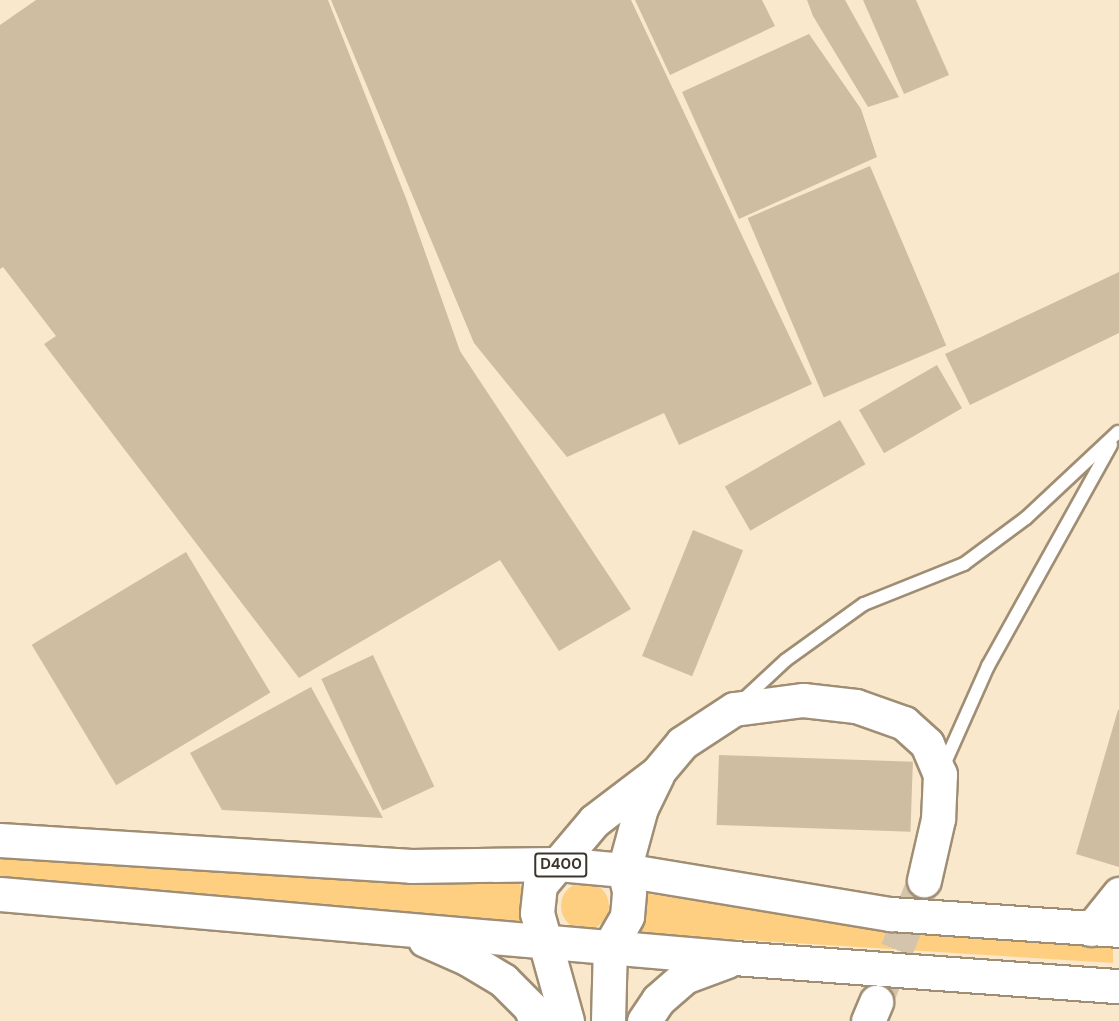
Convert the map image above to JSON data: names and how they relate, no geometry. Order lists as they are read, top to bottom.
{
  "streets": {
    "main road": ["D400"]
  }
}
